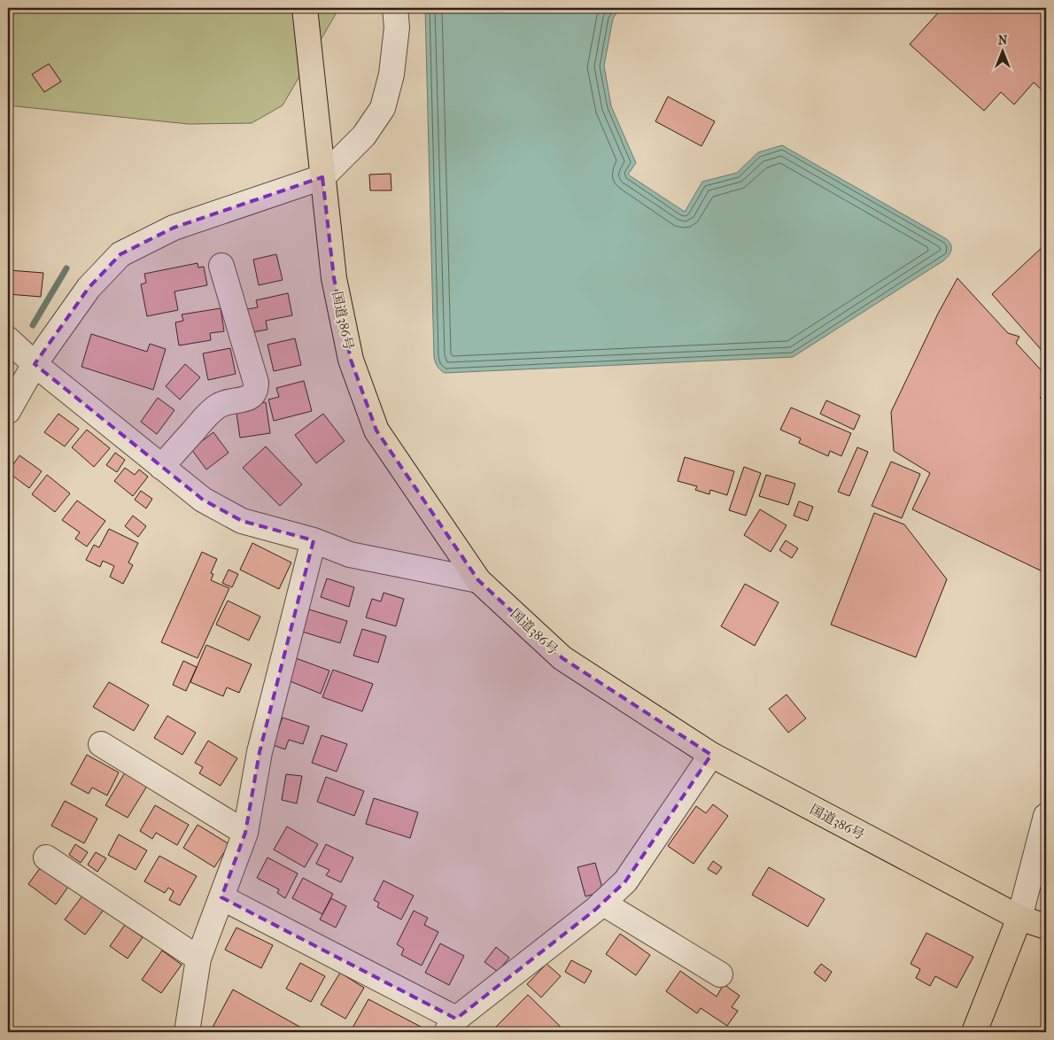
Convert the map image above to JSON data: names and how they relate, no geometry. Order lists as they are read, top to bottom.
{
  "streets": {
    "highway": ["国道386号"]
  },
  "north": "top"
}
